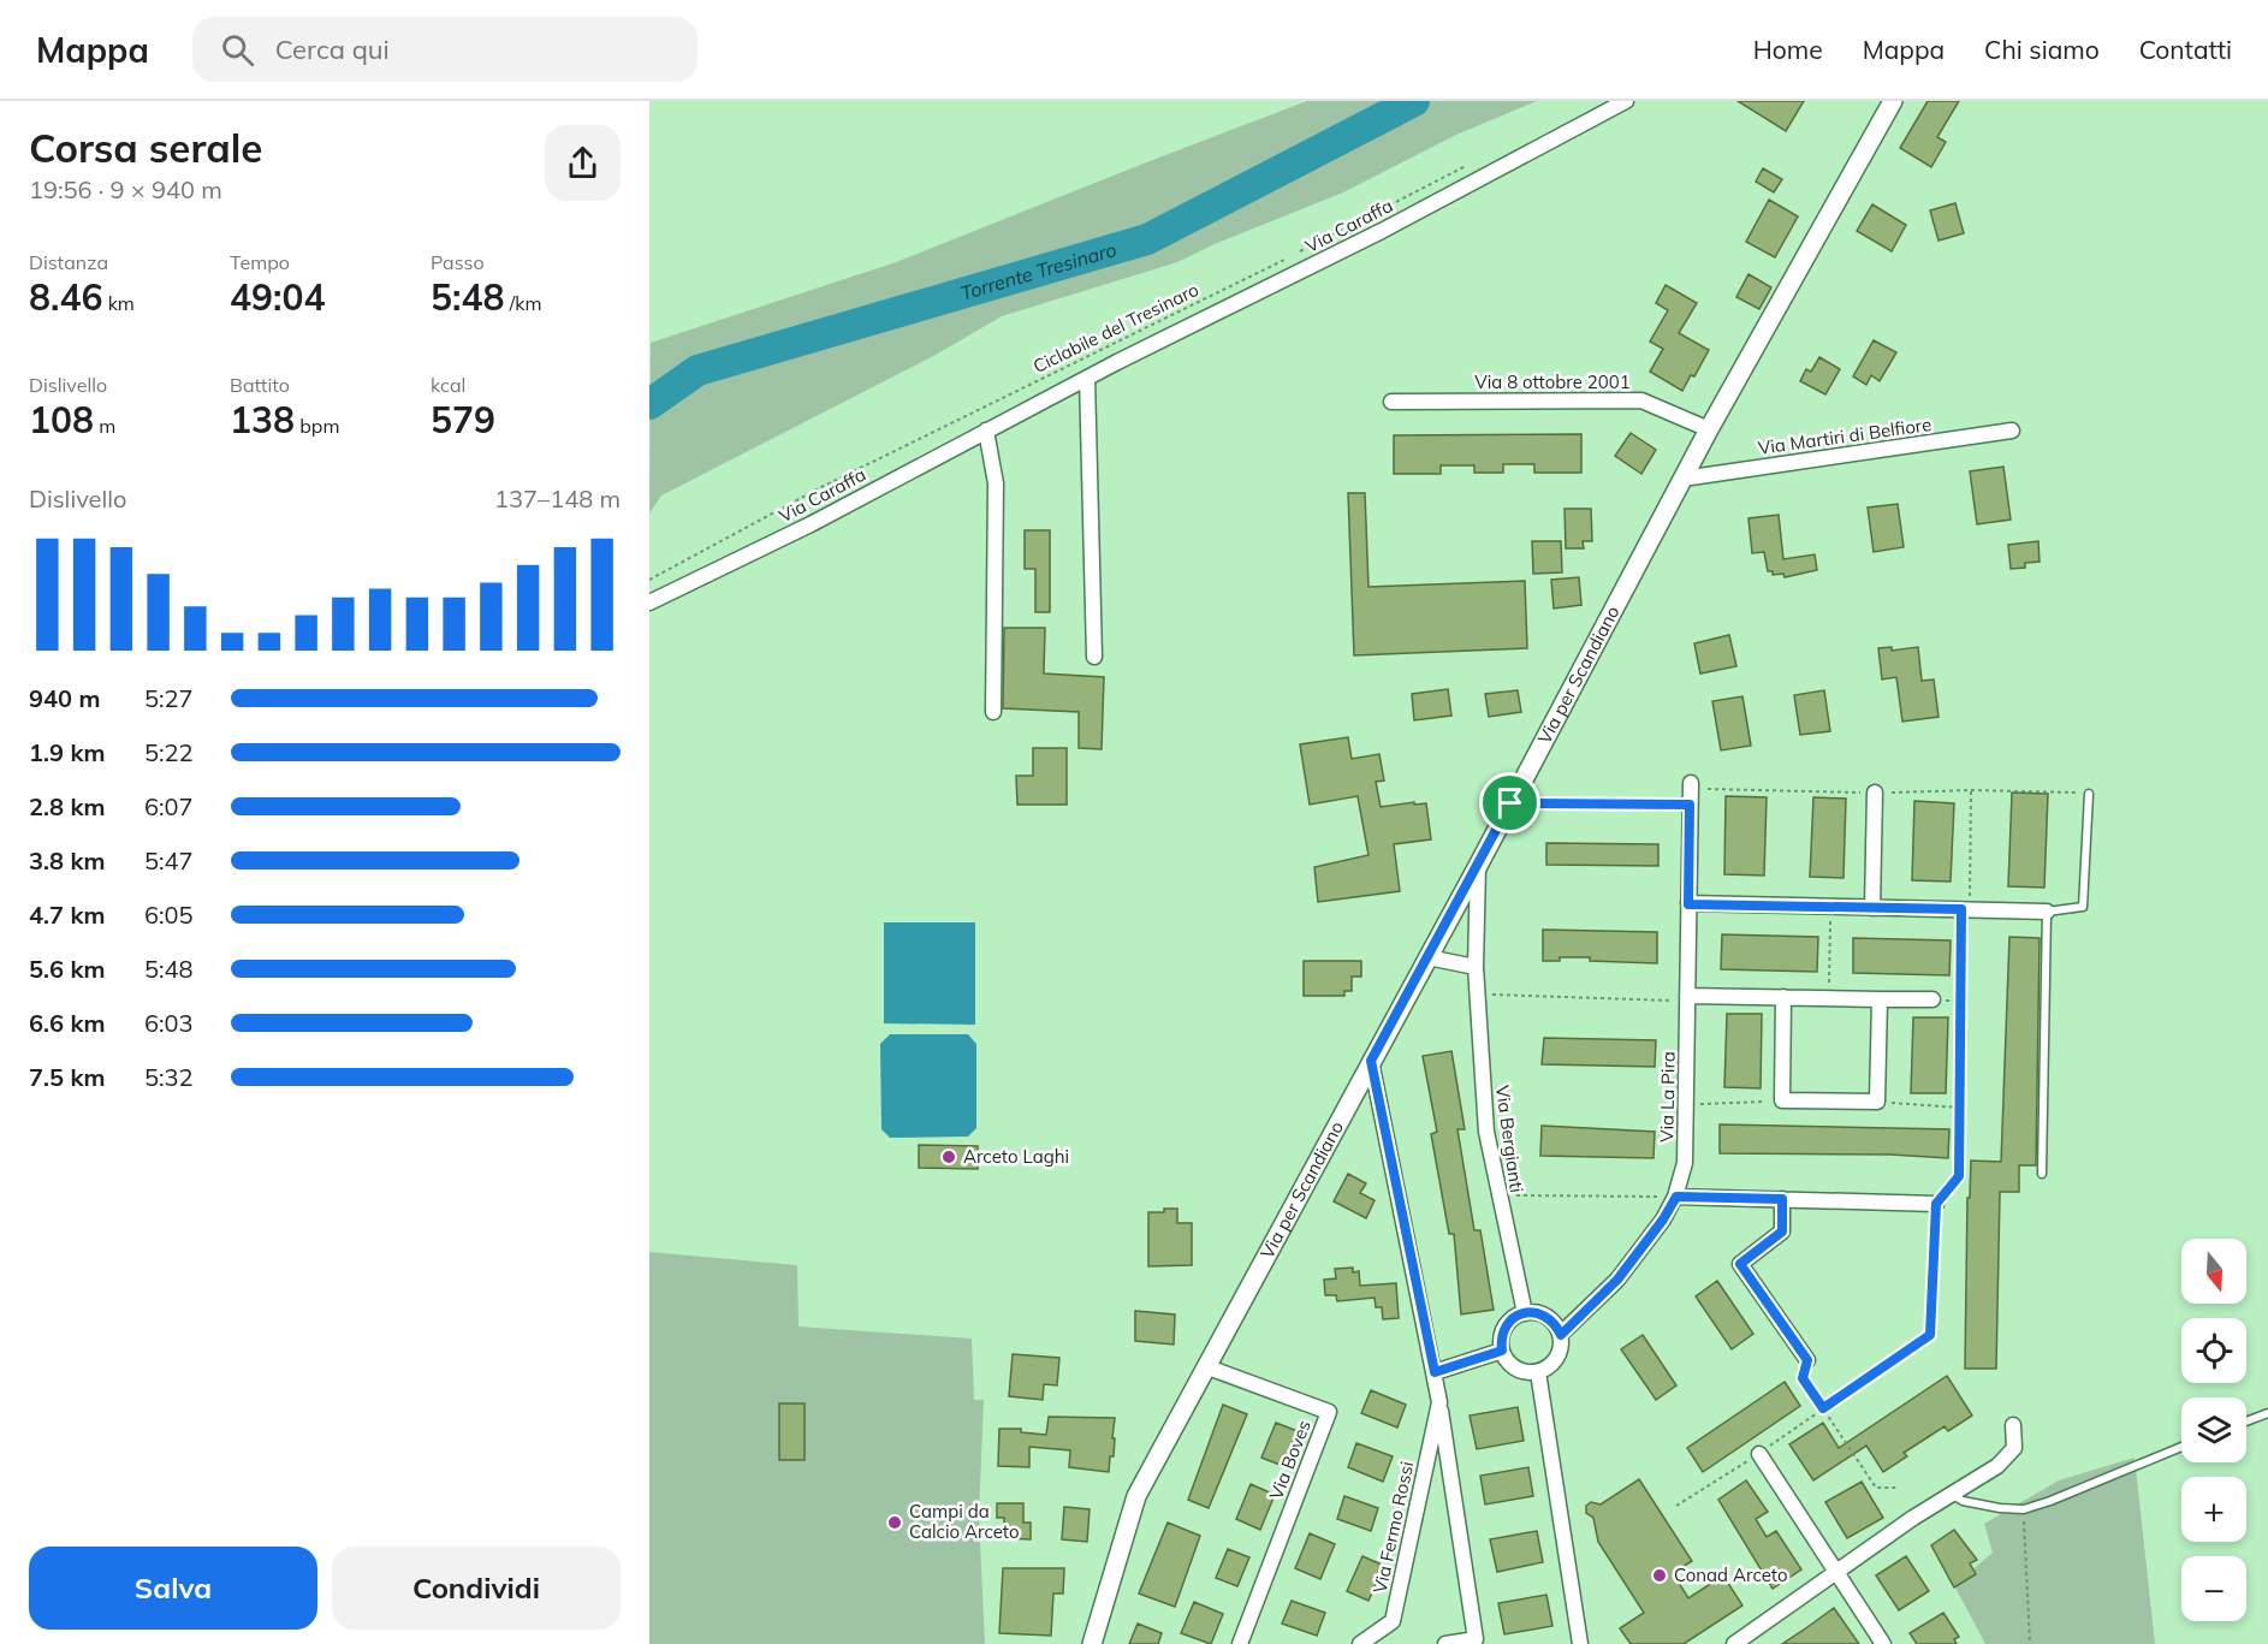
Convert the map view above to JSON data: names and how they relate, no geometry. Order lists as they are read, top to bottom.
{
  "streets": {
    "street": [
      "Via Caraffa",
      "Via 8 ottobre 2001",
      "Via Martiri di Belfiore",
      "Via per Scandiano",
      "Via La Pira",
      "Via Bergianti",
      "Via Boves",
      "Via Fermo Rossi"
    ],
    "path": ["Ciclabile del Tresinaro"]
  },
  "crossings": [
    ["Via 8 ottobre 2001", "Via per Scandiano"],
    ["Via Martiri di Belfiore", "Via per Scandiano"],
    ["Via per Scandiano", "Via Bergianti"],
    ["Via per Scandiano", "Via Boves"],
    ["Via per Scandiano", "Via Fermo Rossi"],
    ["Via La Pira", "Via Bergianti"]
  ],
  "water": ["Torrente Tresinaro"],
  "places": ["Arceto Laghi", "Campi da Calcio Arceto", "Conad Arceto"],
  "north": "bottom",
  "page": {
    "header": "Mappa",
    "search": "Cerca qui",
    "nav": [
      "Home",
      "Mappa",
      "Chi siamo",
      "Contatti"
    ],
    "heading": ["Corsa serale", "19:56 · 9 × 940 m"],
    "stats": [
      ["Distanza", "8.46 km"],
      ["Tempo", "49:04"],
      ["Passo", "5:48 /km"],
      ["Dislivello", "108 m"],
      ["Battito", "138 bpm"],
      ["kcal", "579"]
    ],
    "chart": ["Dislivello", "137–148 m"],
    "list": [
      {
        "name": "940 m",
        "note": "5:27"
      },
      {
        "name": "1.9 km",
        "note": "5:22"
      },
      {
        "name": "2.8 km",
        "note": "6:07"
      },
      {
        "name": "3.8 km",
        "note": "5:47"
      },
      {
        "name": "4.7 km",
        "note": "6:05"
      },
      {
        "name": "5.6 km",
        "note": "5:48"
      },
      {
        "name": "6.6 km",
        "note": "6:03"
      },
      {
        "name": "7.5 km",
        "note": "5:32"
      }
    ],
    "map_buttons": ["+", "−"],
    "buttons": ["Salva", "Condividi"]
  }
}
